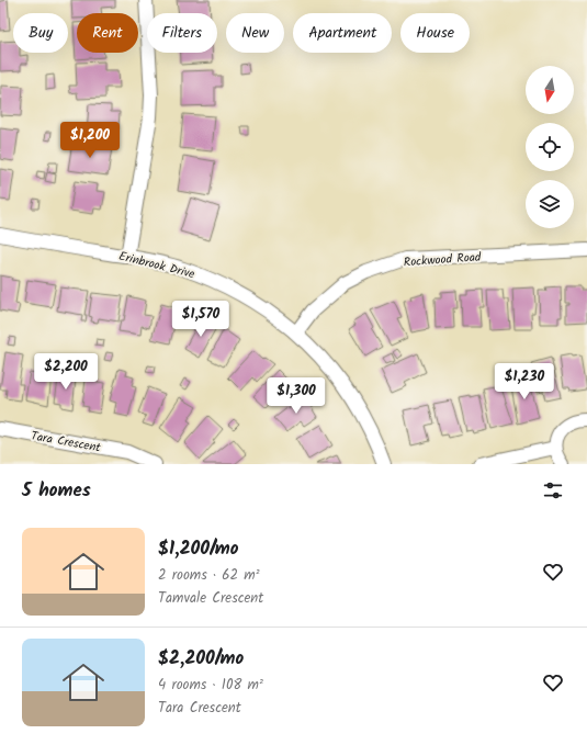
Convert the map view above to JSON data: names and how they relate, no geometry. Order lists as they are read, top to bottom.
{
  "streets": {
    "street": ["Rockwood Road", "Erinbrook Drive", "Tara Crescent"]
  },
  "crossings": [
    ["Rockwood Road", "Erinbrook Drive"]
  ],
  "north": "bottom",
  "page": {
    "chip": [
      "Buy",
      "Rent",
      "Filters",
      "New",
      "Apartment",
      "House"
    ],
    "price": [
      "$1,200",
      "$1,570",
      "$2,200",
      "$1,230",
      "$1,300"
    ],
    "heading": "5 homes",
    "list": [
      {
        "name": "$1,200/mo",
        "note": "2 rooms · 62 m² · Tamvale Crescent"
      },
      {
        "name": "$2,200/mo",
        "note": "4 rooms · 108 m² · Tara Crescent"
      }
    ]
  }
}
